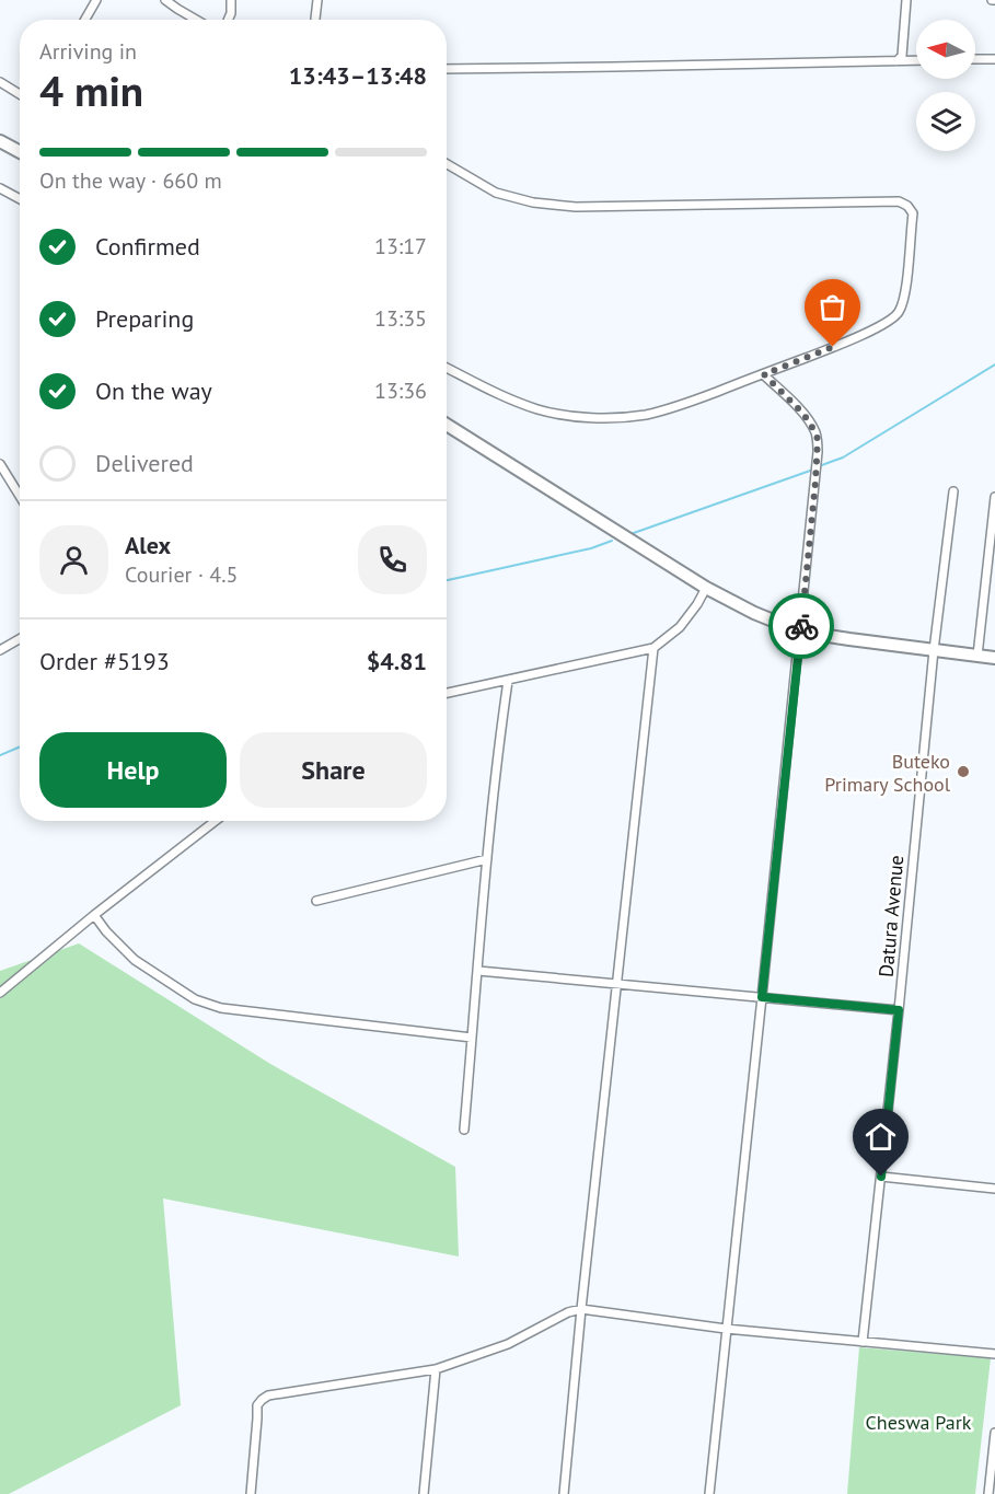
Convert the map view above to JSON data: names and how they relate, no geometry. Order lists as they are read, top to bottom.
{
  "streets": {
    "street": ["Datura Avenue"]
  },
  "parks": ["Cheswa Park"],
  "places": ["Buteko Primary School"],
  "north": "left",
  "page": {
    "heading": ["4 min", "Arriving in", "13:43–13:48"],
    "panel": [
      "Alex",
      "Courier · 4.5",
      "Order #5193",
      "$4.81"
    ],
    "bar": "On the way · 660 m",
    "list": [
      ["Confirmed", "13:17"],
      ["Preparing", "13:35"],
      ["On the way", "13:36"],
      "Delivered"
    ],
    "buttons": ["Help", "Share"]
  }
}
